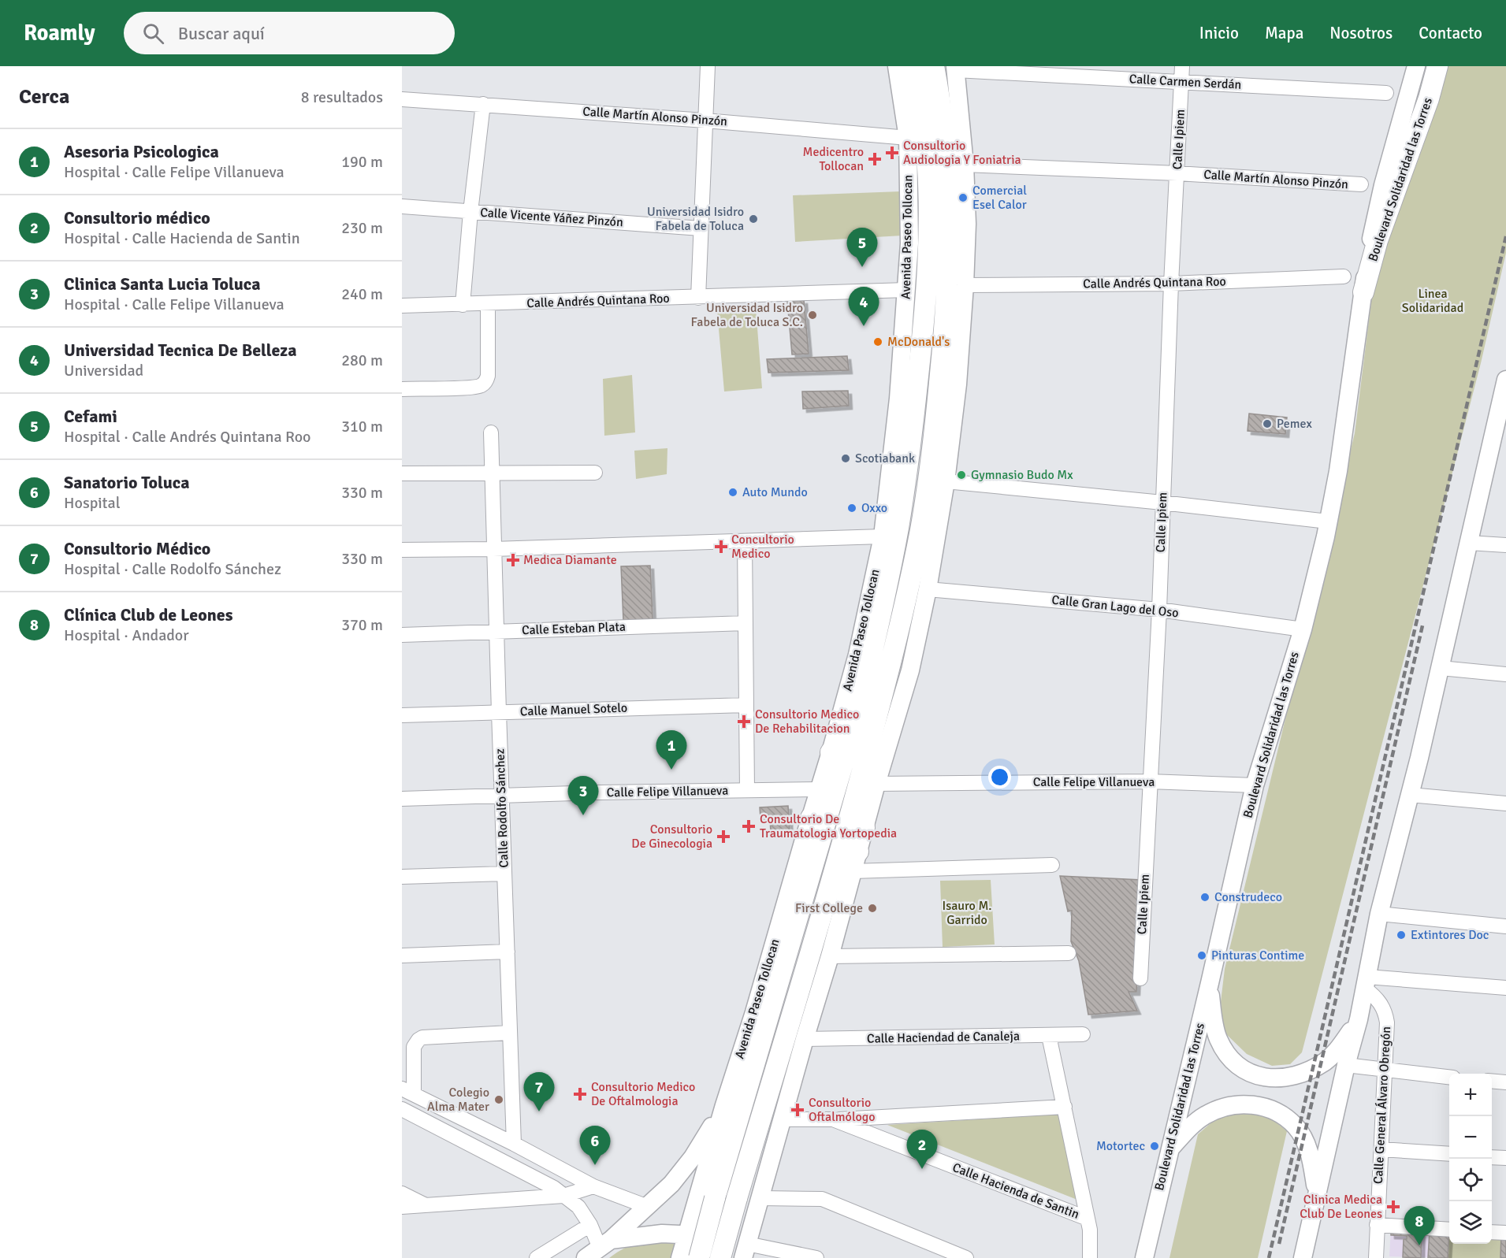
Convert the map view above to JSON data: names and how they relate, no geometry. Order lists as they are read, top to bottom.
{
  "streets": {
    "highway": ["Boulevard Solidaridad las Torres", "Avenida Paseo Tollocan"],
    "street": [
      "Calle Carmen Serdán",
      "Calle Martín Alonso Pinzón",
      "Calle Ipiem",
      "Calle Vicente Yáñez Pinzón",
      "Calle Andrés Quintana Roo",
      "Calle Gran Lago del Oso",
      "Calle Esteban Plata",
      "Calle Manuel Sotelo",
      "Calle Felipe Villanueva",
      "Calle Rodolfo Sánchez",
      "Calle Haciendad de Canaleja",
      "Calle General Álvaro Obregón",
      "Calle Hacienda de Santin"
    ]
  },
  "crossings": [
    ["Calle Carmen Serdán", "Calle Ipiem"],
    ["Calle Martín Alonso Pinzón", "Calle Ipiem"],
    ["Calle Martín Alonso Pinzón", "Avenida Paseo Tollocan"],
    ["Calle Ipiem", "Calle Andrés Quintana Roo"],
    ["Calle Ipiem", "Calle Gran Lago del Oso"],
    ["Calle Ipiem", "Calle Felipe Villanueva"],
    ["Boulevard Solidaridad las Torres", "Calle Gran Lago del Oso"],
    ["Boulevard Solidaridad las Torres", "Calle Felipe Villanueva"],
    ["Avenida Paseo Tollocan", "Calle Andrés Quintana Roo"],
    ["Avenida Paseo Tollocan", "Calle Felipe Villanueva"],
    ["Calle Esteban Plata", "Calle Rodolfo Sánchez"],
    ["Calle Manuel Sotelo", "Calle Rodolfo Sánchez"],
    ["Calle Felipe Villanueva", "Calle Rodolfo Sánchez"]
  ],
  "parks": ["Linea Solidaridad", "Isauro M. Garrido"],
  "places": {
    "health": [
      "Consultorio Audiologia Y Foniatria",
      "Medicentro Tollocan",
      "Concultorio Medico",
      "Medica Diamante",
      "Consultorio Medico De Rehabilitacion",
      "Consultorio De Traumatologia Yortopedia",
      "Consultorio De Ginecologia",
      "Consultorio Medico De Oftalmologia",
      "Consultorio Oftalmólogo",
      "Clinica Medica Club De Leones"
    ],
    "other": [
      "Comercial Esel Calor",
      "Universidad Isidro Fabela de Toluca",
      "Universidad Isidro Fabela de Toluca S.C.",
      "McDonald's",
      "Pemex",
      "Scotiabank",
      "Gymnasio Budo Mx",
      "Auto Mundo",
      "Oxxo",
      "Construdeco",
      "First College",
      "Extintores Doc",
      "Pinturas Contime",
      "Colegio Alma Mater",
      "Motortec"
    ]
  },
  "page": {
    "header": "Roamly",
    "search": "Buscar aquí",
    "nav": [
      "Inicio",
      "Mapa",
      "Nosotros",
      "Contacto"
    ],
    "heading": ["Cerca", "8 resultados"],
    "list": [
      {
        "mark": "1",
        "name": "Asesoria Psicologica",
        "note": "Hospital · Calle Felipe Villanueva",
        "value": "190 m"
      },
      {
        "mark": "2",
        "name": "Consultorio médico",
        "note": "Hospital · Calle Hacienda de Santin",
        "value": "230 m"
      },
      {
        "mark": "3",
        "name": "Clinica Santa Lucia Toluca",
        "note": "Hospital · Calle Felipe Villanueva",
        "value": "240 m"
      },
      {
        "mark": "4",
        "name": "Universidad Tecnica De Belleza",
        "note": "Universidad",
        "value": "280 m"
      },
      {
        "mark": "5",
        "name": "Cefami",
        "note": "Hospital · Calle Andrés Quintana Roo",
        "value": "310 m"
      },
      {
        "mark": "6",
        "name": "Sanatorio Toluca",
        "note": "Hospital",
        "value": "330 m"
      },
      {
        "mark": "7",
        "name": "Consultorio Médico",
        "note": "Hospital · Calle Rodolfo Sánchez",
        "value": "330 m"
      },
      {
        "mark": "8",
        "name": "Clínica Club de Leones",
        "note": "Hospital · Andador",
        "value": "370 m"
      }
    ],
    "pins": [
      "5",
      "4",
      "1",
      "3",
      "7",
      "6",
      "2",
      "8"
    ],
    "map_buttons": ["+", "−"]
  }
}
